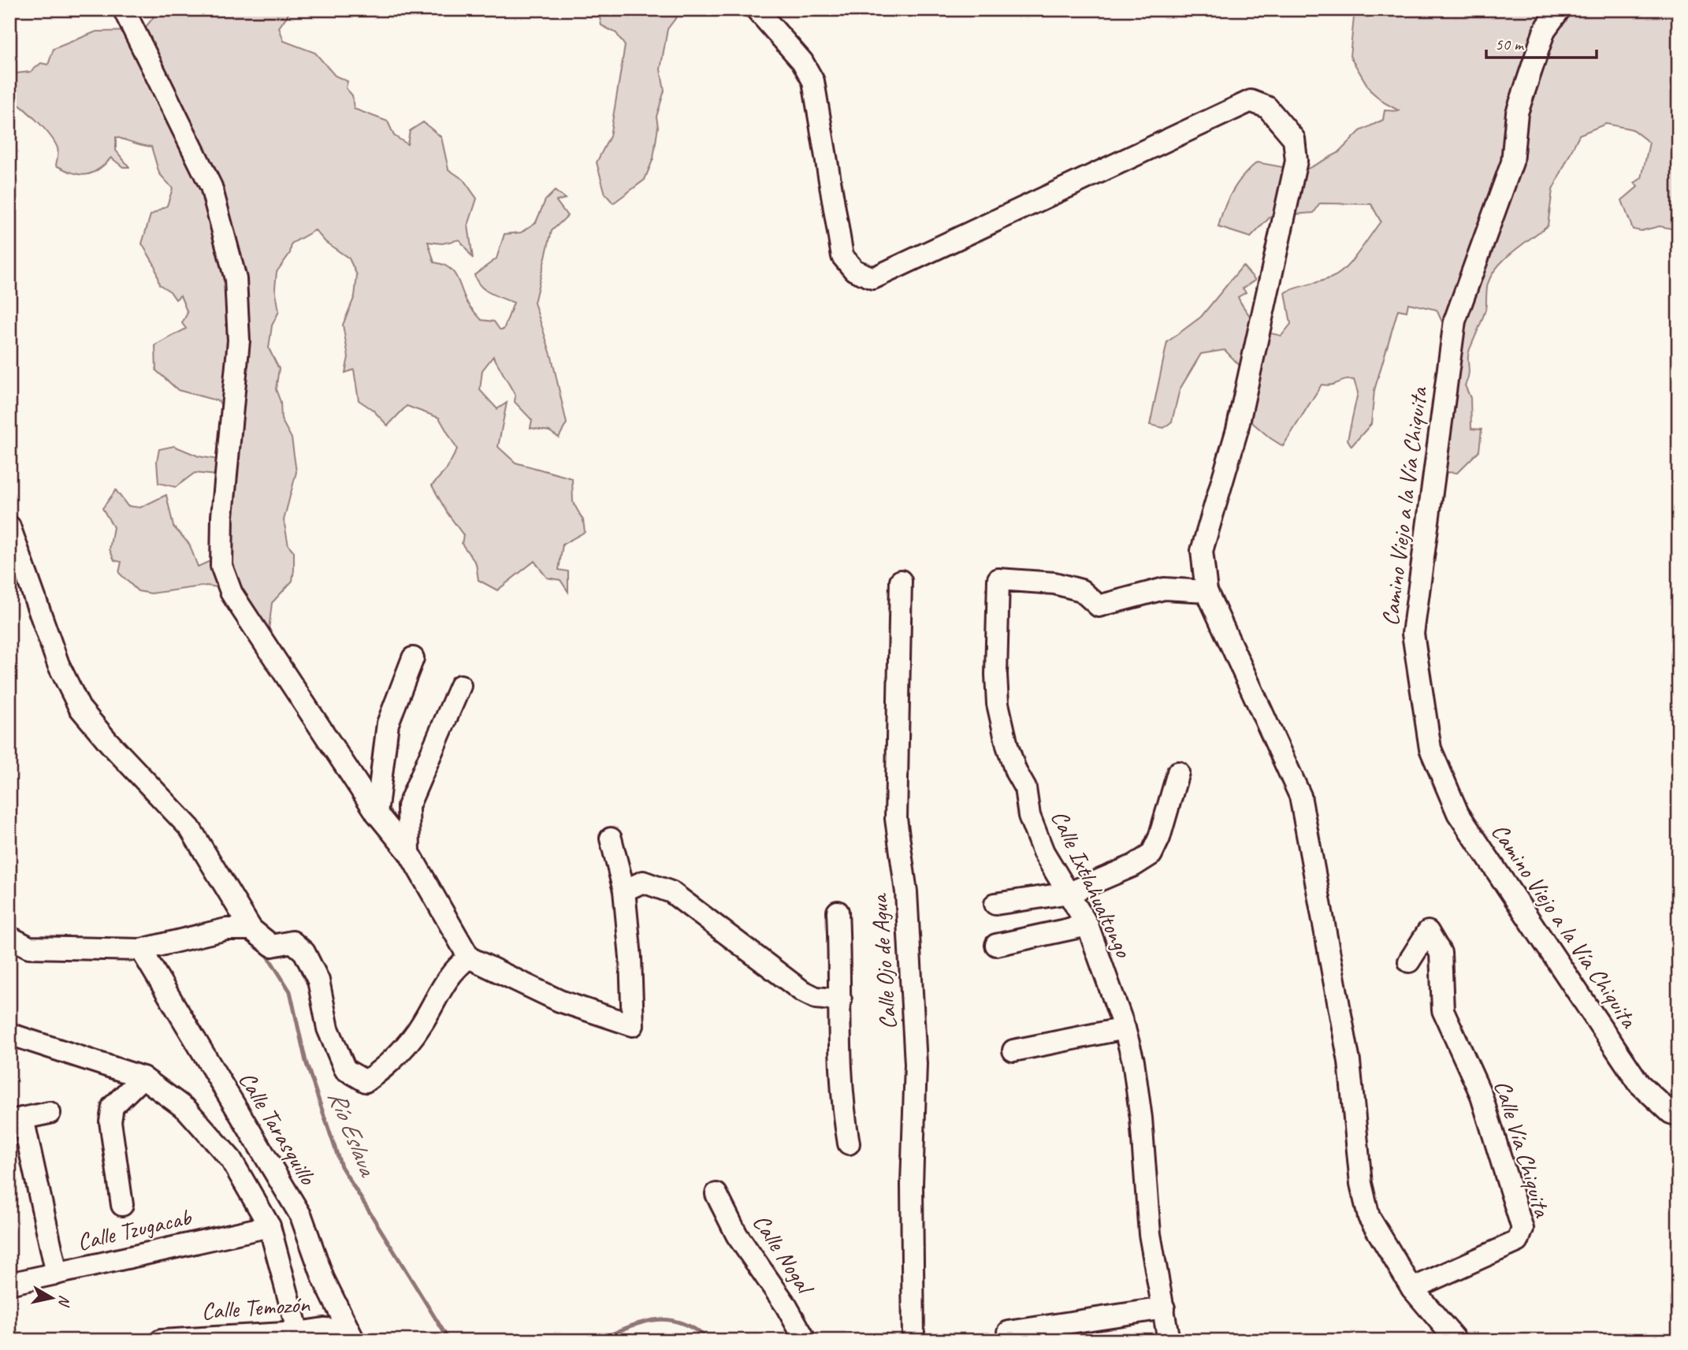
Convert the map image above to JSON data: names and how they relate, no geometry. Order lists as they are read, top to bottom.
{
  "streets": {
    "street": [
      "Camino Viejo a la Vía Chiquita",
      "Calle Ixtlahualtongo",
      "Calle Ojo de Agua",
      "Calle Tarasquillo",
      "Calle Vía Chiquita",
      "Calle Tzugacab",
      "Calle Nogal",
      "Calle Temozón"
    ]
  },
  "crossings": [
    ["Calle Tarasquillo", "Calle Temozón"]
  ],
  "water": ["Río Eslava"],
  "scale_bar": "50 m",
  "north": "right"
}
